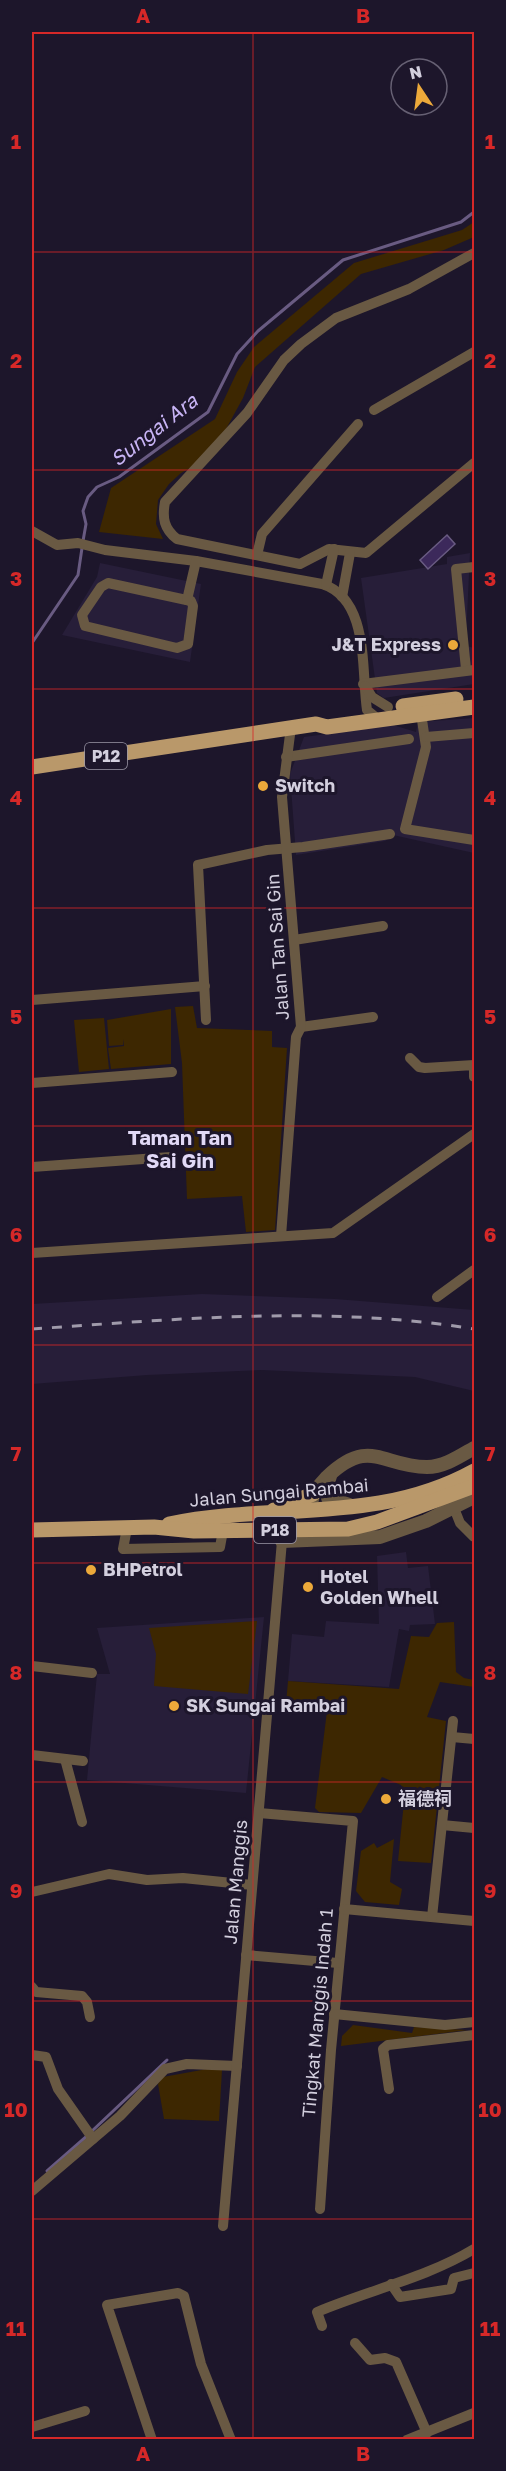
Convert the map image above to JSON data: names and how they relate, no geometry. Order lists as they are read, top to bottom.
{
  "streets": {
    "main road": ["P12", "Jalan Sungai Rambai", "P18"],
    "street": ["Jalan Tan Sai Gin", "Jalan Manggis", "Tingkat Manggis Indah 1"]
  },
  "crossings": [
    ["P12", "Jalan Tan Sai Gin"],
    ["Jalan Sungai Rambai", "P18"],
    ["Jalan Manggis", "Tingkat Manggis Indah 1"]
  ],
  "districts": ["Taman Tan Sai Gin"],
  "water": ["Sungai Ara"],
  "places": [
    "J&T Express",
    "Switch",
    "BHPetrol",
    "Hotel Golden Whell",
    "SK Sungai Rambai",
    "福德祠"
  ],
  "north": "top",
  "grid": {
    "columns": ["A", "B"],
    "rows": [
      "1",
      "2",
      "3",
      "4",
      "5",
      "6",
      "7",
      "8",
      "9",
      "10",
      "11"
    ]
  }
}
